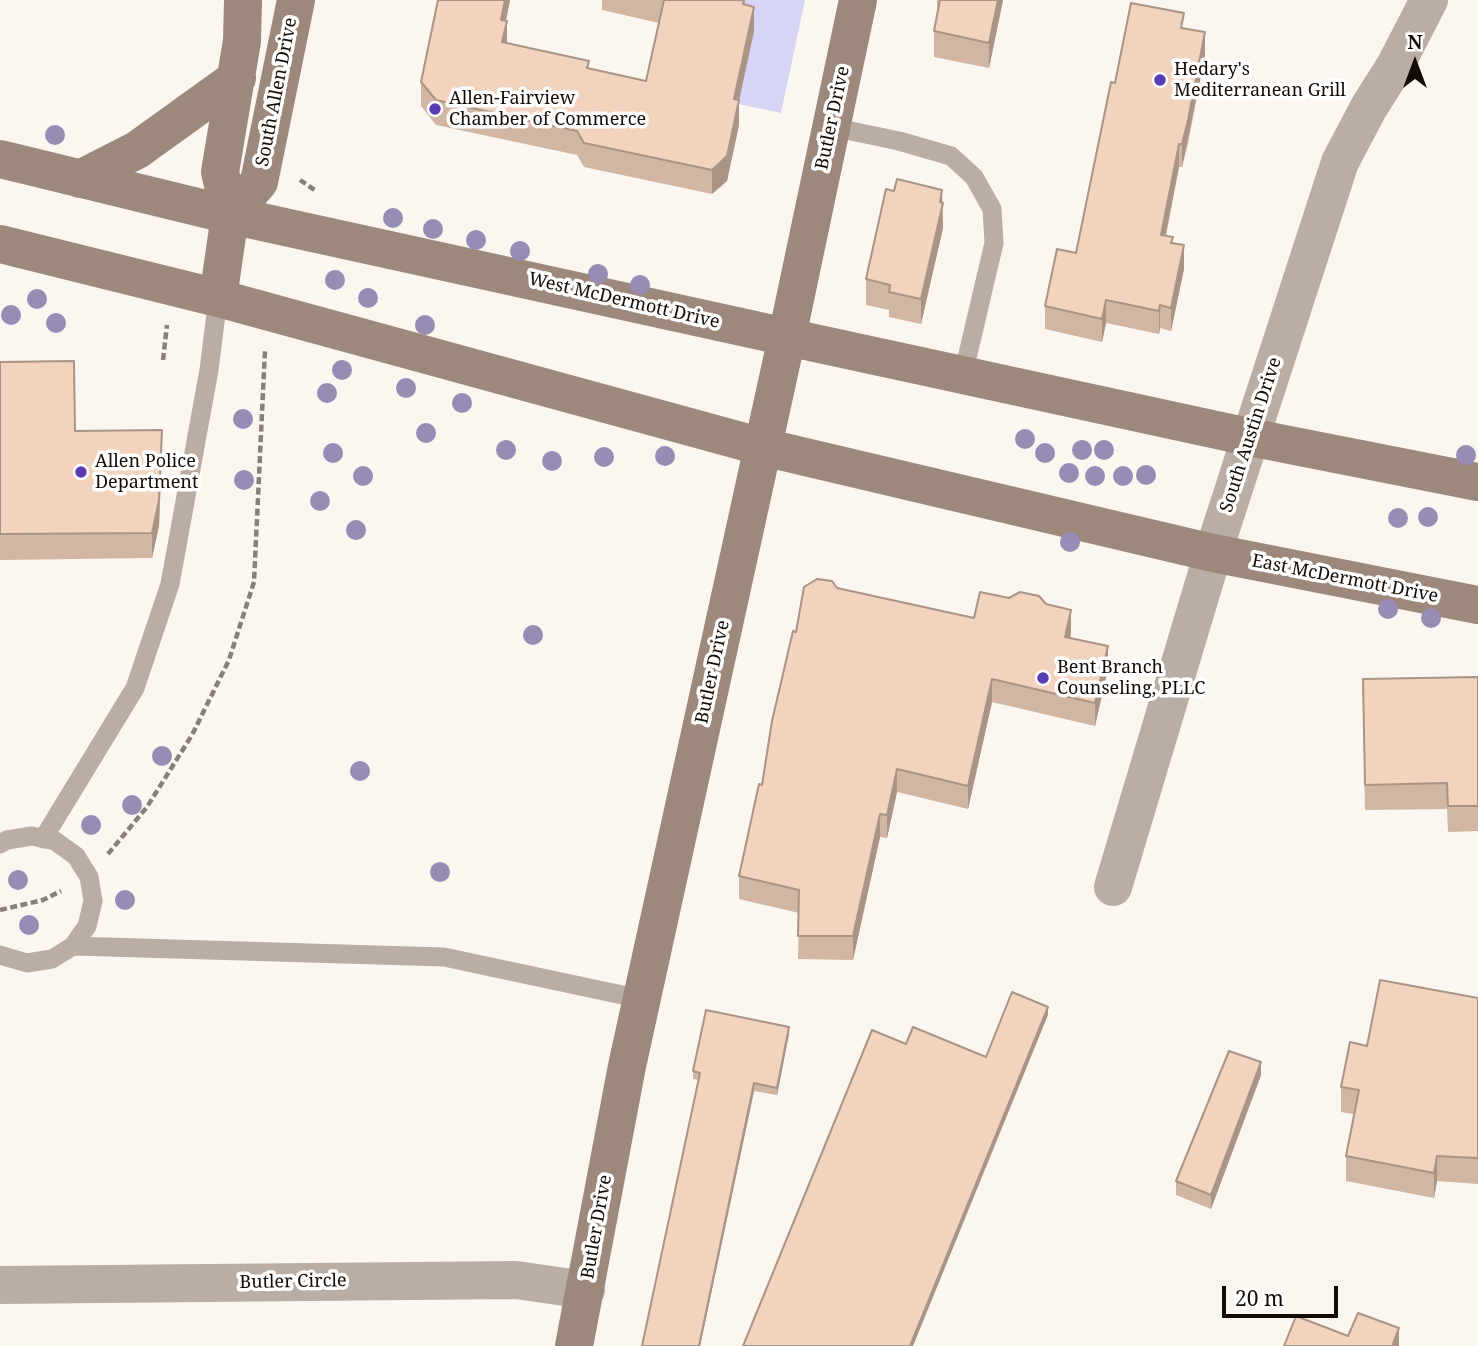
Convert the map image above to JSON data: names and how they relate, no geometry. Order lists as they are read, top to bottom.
{
  "streets": {
    "main road": [
      "South Allen Drive",
      "Butler Drive",
      "West McDermott Drive",
      "East McDermott Drive"
    ],
    "street": ["South Austin Drive", "Butler Circle"]
  },
  "crossings": [
    ["South Allen Drive", "West McDermott Drive"],
    ["Butler Drive", "West McDermott Drive"],
    ["Butler Drive", "Butler Circle"],
    ["West McDermott Drive", "South Austin Drive"],
    ["South Austin Drive", "East McDermott Drive"]
  ],
  "places": [
    "Hedary's Mediterranean Grill",
    "Allen-Fairview Chamber of Commerce",
    "Allen Police Department",
    "Bent Branch Counseling, PLLC"
  ],
  "scale_bar": "20 m",
  "north": "top"
}
